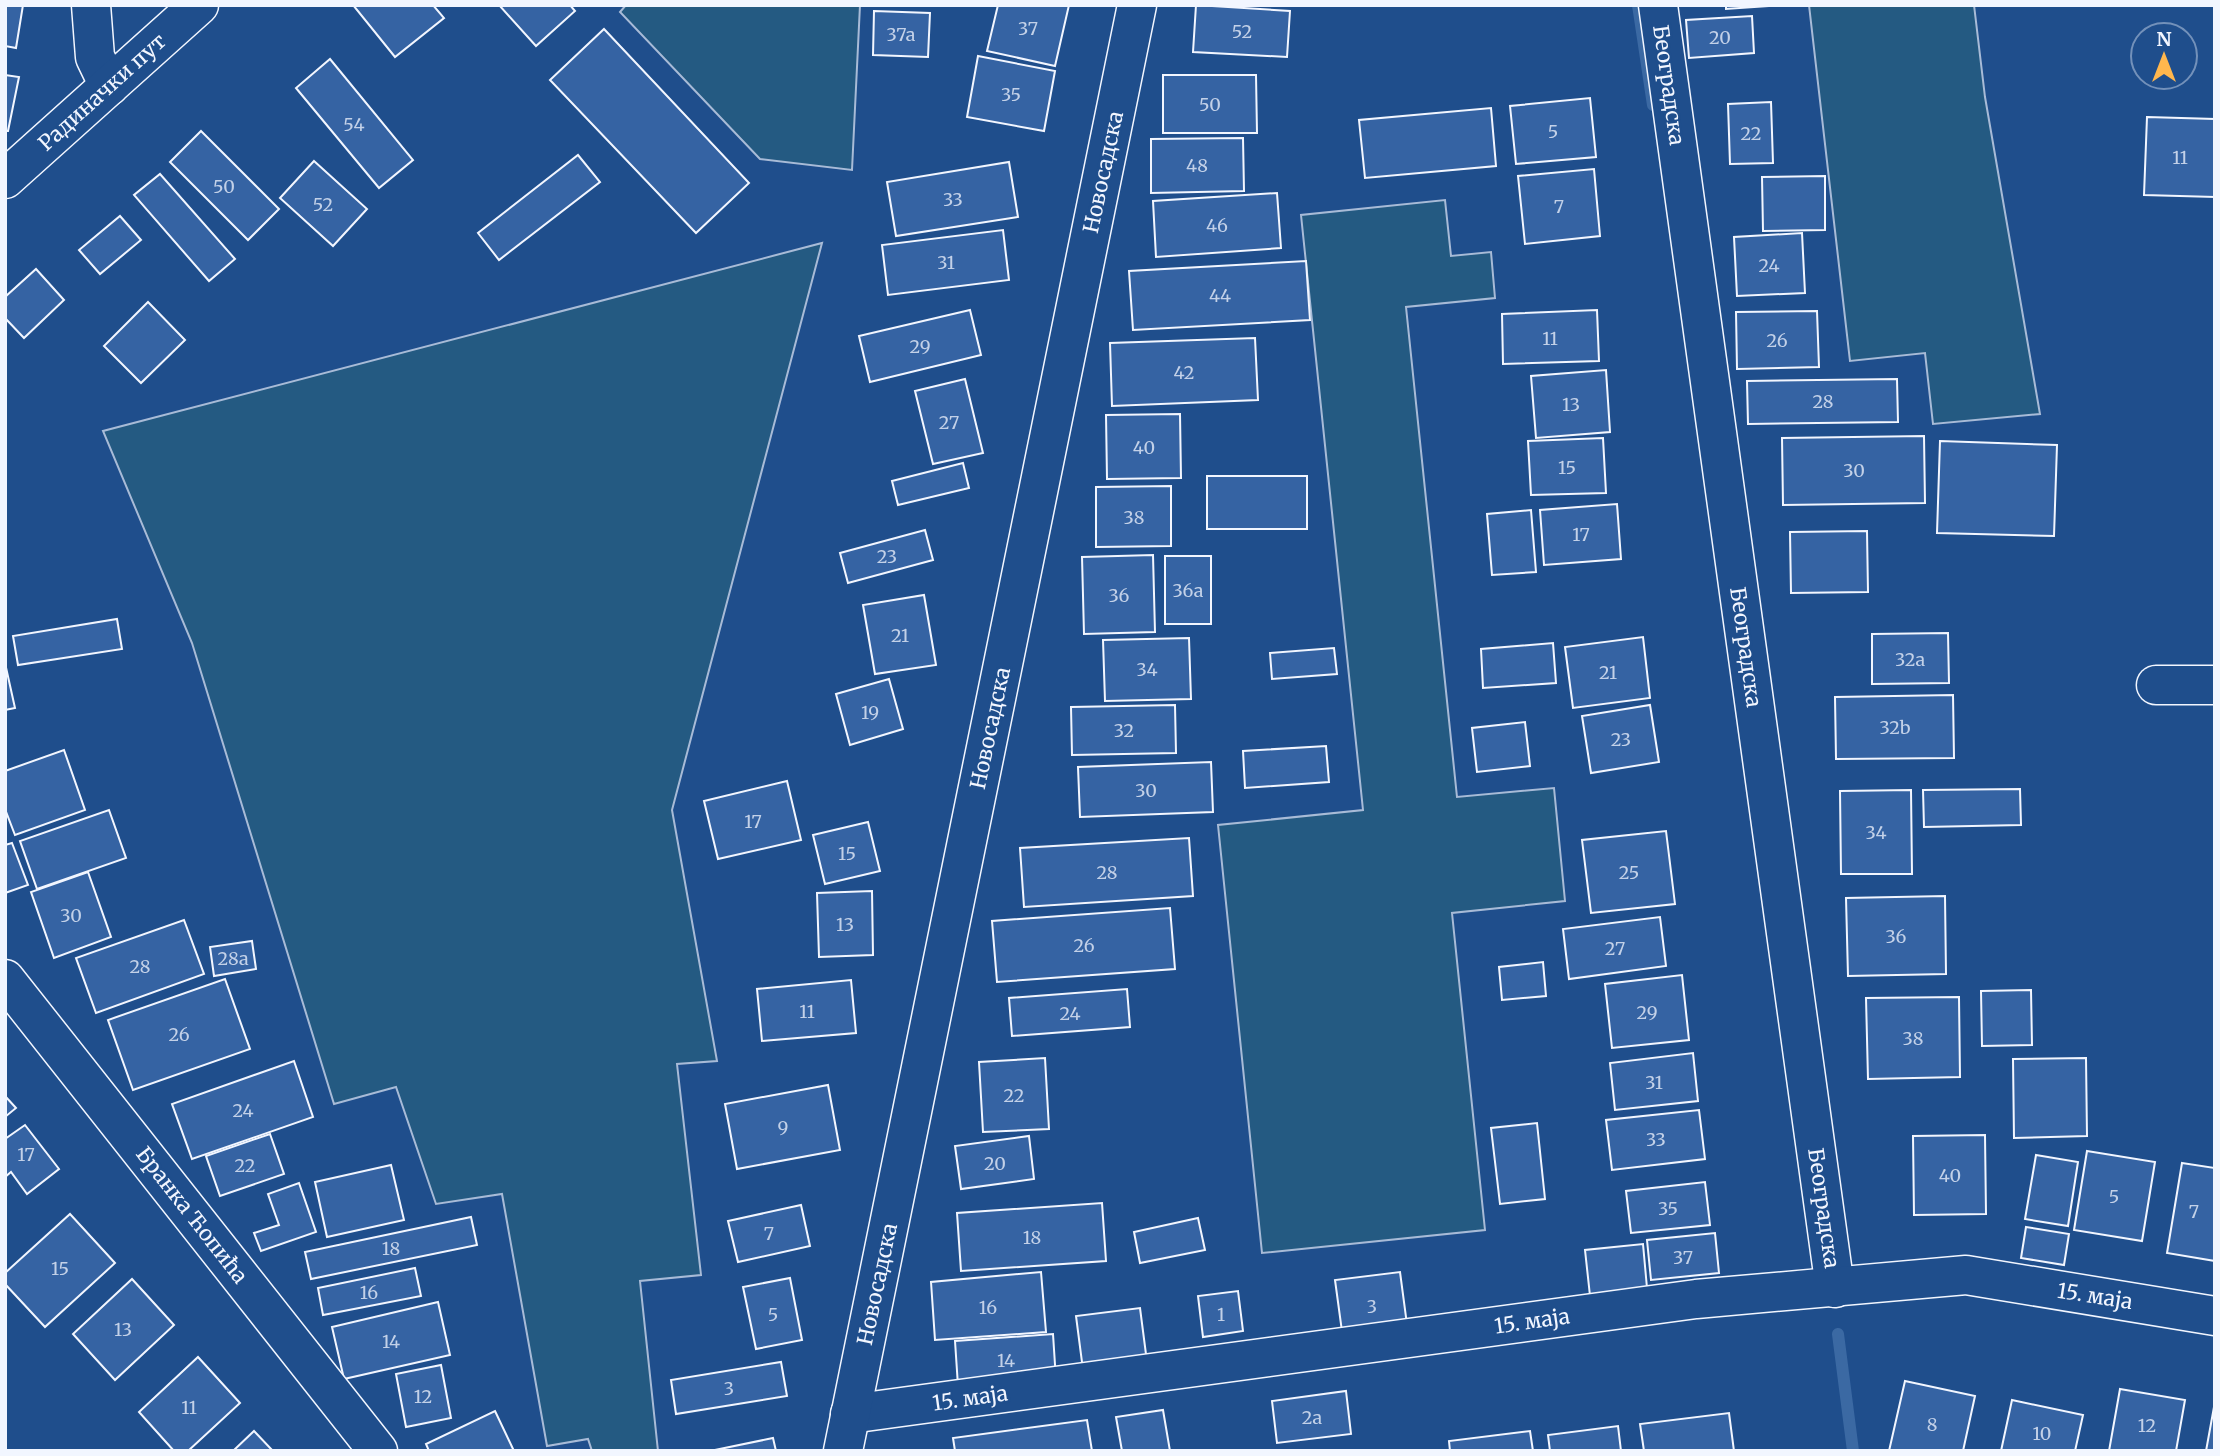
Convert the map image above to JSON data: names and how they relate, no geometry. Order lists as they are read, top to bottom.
{
  "streets": {
    "street": [
      "Београдска",
      "Радиначки пут",
      "Новосадска",
      "Бранка Ћопића",
      "15. маја"
    ]
  },
  "crossings": [
    ["Београдска", "15. маја"],
    ["Новосадска", "15. маја"]
  ],
  "house_numbers": [
    "37",
    "52",
    "37a",
    "20",
    "35",
    "50",
    "54",
    "5",
    "22",
    "11",
    "48",
    "50",
    "33",
    "52",
    "7",
    "46",
    "31",
    "24",
    "44",
    "11",
    "26",
    "29",
    "42",
    "28",
    "13",
    "27",
    "40",
    "15",
    "30",
    "38",
    "17",
    "23",
    "36a",
    "36",
    "21",
    "32a",
    "34",
    "21",
    "19",
    "32b",
    "32",
    "23",
    "30",
    "17",
    "34",
    "15",
    "28",
    "25",
    "30",
    "13",
    "36",
    "26",
    "27",
    "28a",
    "28",
    "11",
    "29",
    "24",
    "26",
    "38",
    "31",
    "22",
    "24",
    "9",
    "33",
    "17",
    "20",
    "22",
    "40",
    "5",
    "35",
    "7",
    "7",
    "18",
    "18",
    "37",
    "15",
    "16",
    "3",
    "16",
    "5",
    "1",
    "13",
    "14",
    "14",
    "3",
    "12",
    "11",
    "2a",
    "8",
    "12",
    "10"
  ],
  "north": "top"
}
